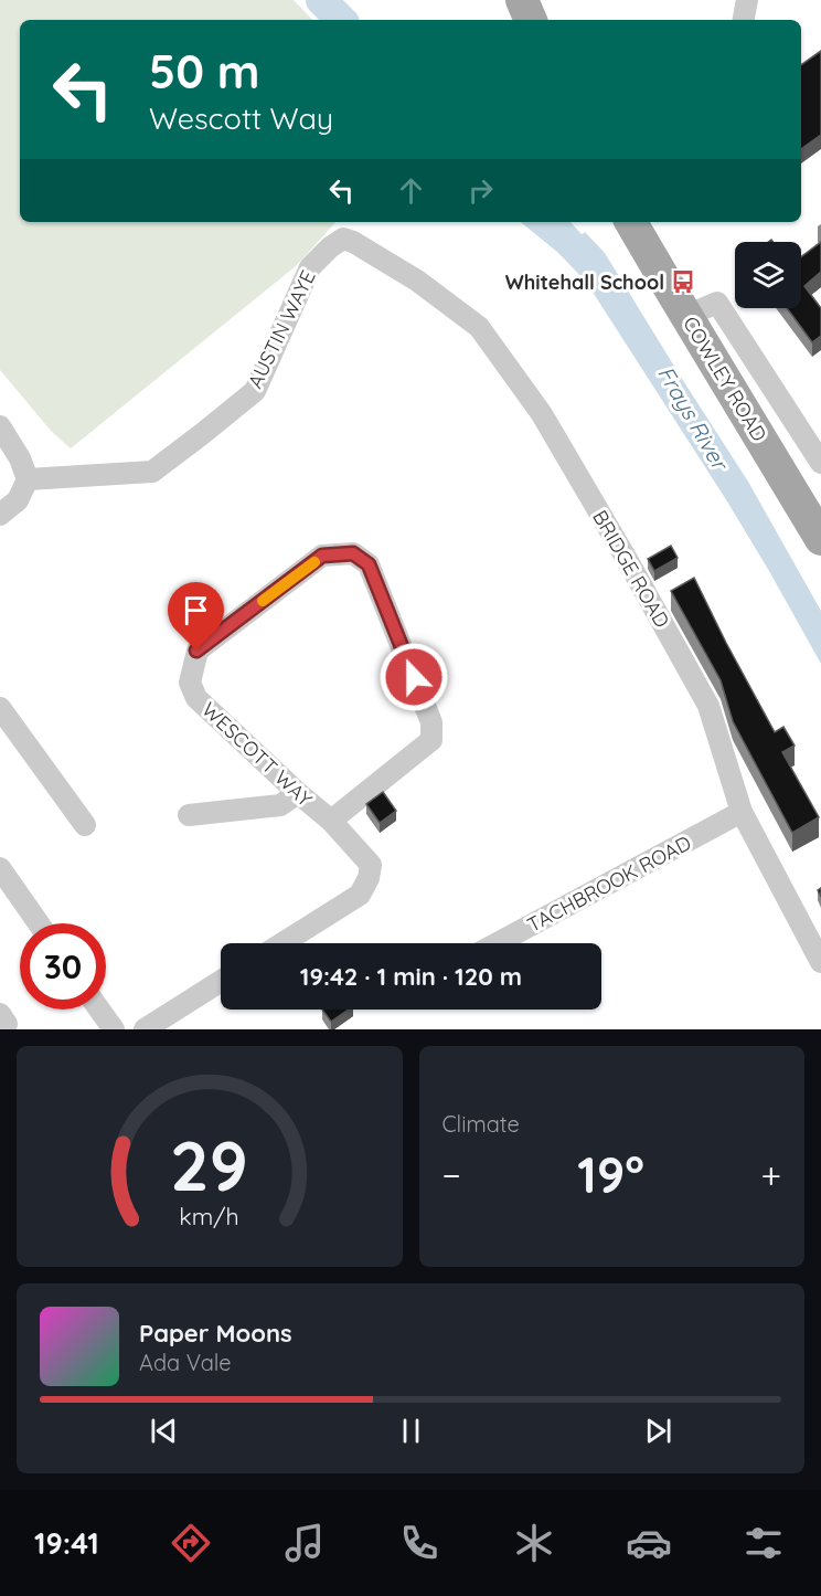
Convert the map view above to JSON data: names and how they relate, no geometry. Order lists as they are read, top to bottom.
{
  "streets": {
    "main road": ["COWLEY ROAD"],
    "street": [
      "AUSTIN WAYE",
      "BRIDGE ROAD",
      "WESCOTT WAY",
      "TACHBROOK ROAD"
    ]
  },
  "crossings": [
    ["AUSTIN WAYE", "BRIDGE ROAD"],
    ["BRIDGE ROAD", "TACHBROOK ROAD"]
  ],
  "water": ["Frays River"],
  "places": {
    "bus stop": ["Whitehall School"]
  },
  "page": {
    "turn": ["50 m", "Wescott Way"],
    "limit": "30",
    "trip": "19:42 · 1 min · 120 m",
    "tile": "Climate",
    "heat": ["−", "19°", "+"],
    "song": ["Paper Moons", "Ada Vale"],
    "tabs": "19:41",
    "gauge": ["29", "km/h"]
  }
}
